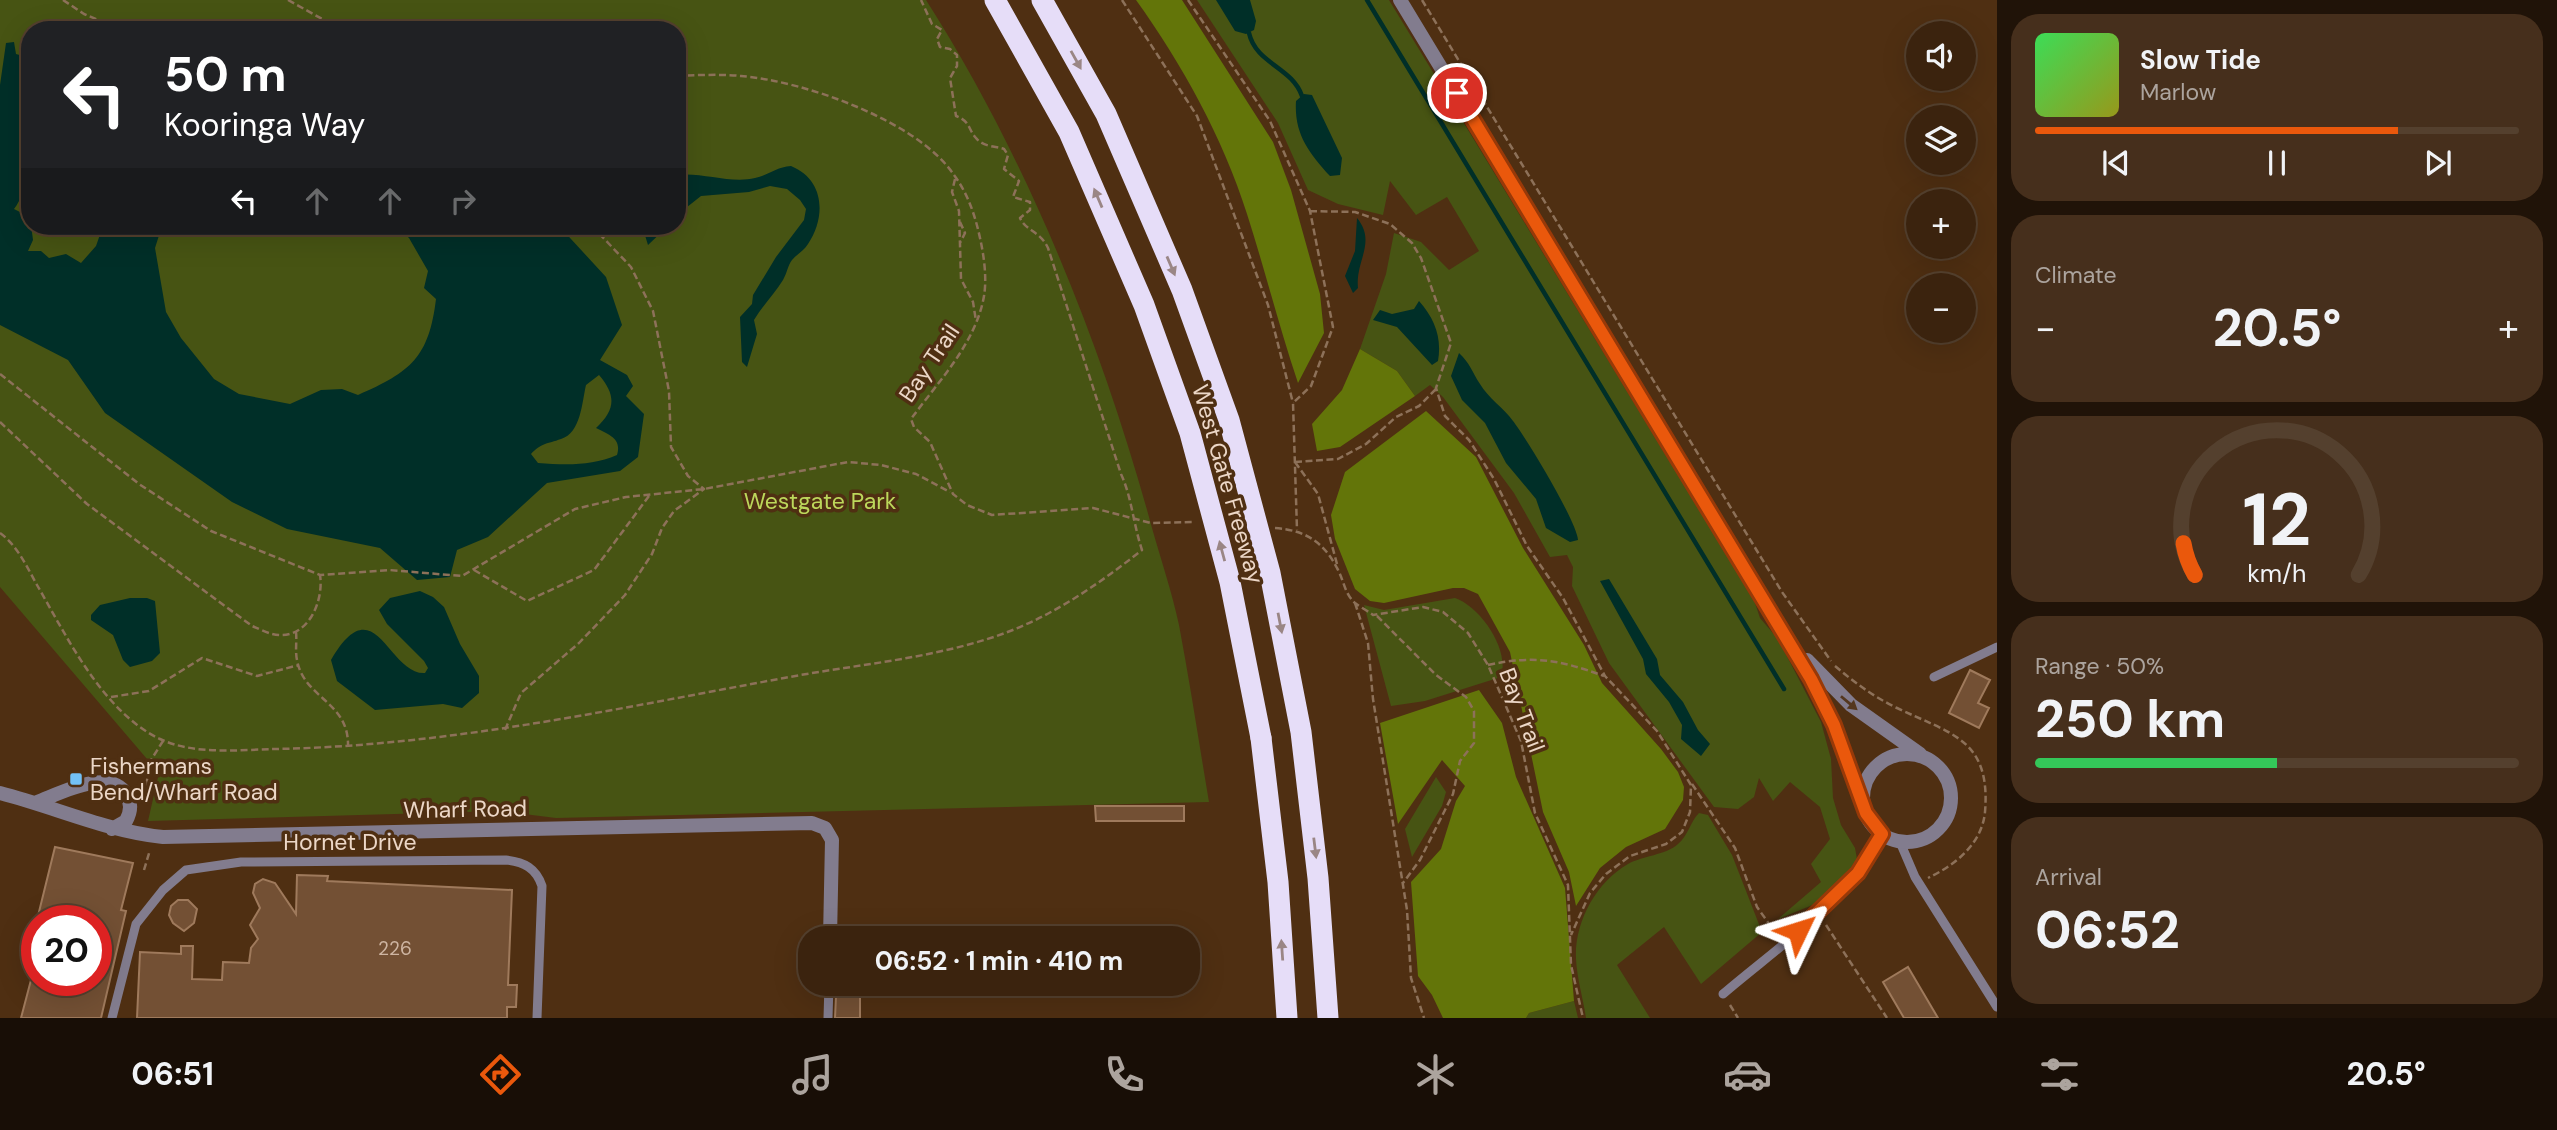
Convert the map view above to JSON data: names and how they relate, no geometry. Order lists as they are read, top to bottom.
{
  "streets": {
    "highway": ["West Gate Freeway"],
    "street": ["Wharf Road"],
    "lane": ["Hornet Drive"],
    "path": ["Bay Trail"]
  },
  "parks": ["Westgate Park"],
  "places": {
    "transit": ["Fishermans Bend/Wharf Road"]
  },
  "house_numbers": ["226"],
  "page": {
    "map_buttons": ["+", "−"],
    "turn": ["50 m", "Kooringa Way"],
    "song": ["Slow Tide", "Marlow"],
    "tile": [
      "Climate",
      ["Range · 50%", "250 km"],
      ["Arrival", "06:52"]
    ],
    "heat": ["−", "20.5°", "+"],
    "limit": "20",
    "trip": "06:52 · 1 min · 410 m",
    "tabs": ["06:51", "20.5°"],
    "gauge": ["12", "km/h"]
  }
}
